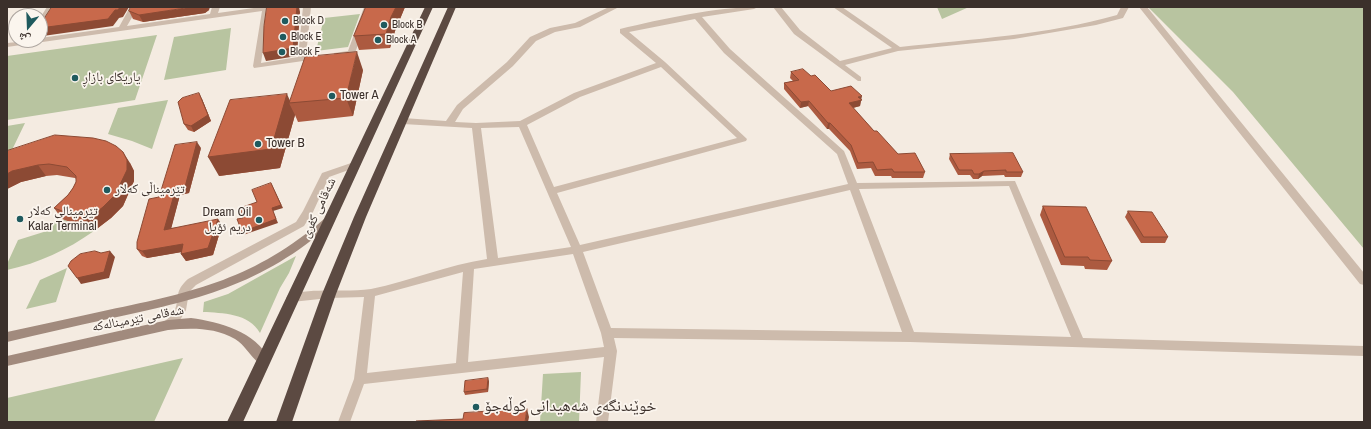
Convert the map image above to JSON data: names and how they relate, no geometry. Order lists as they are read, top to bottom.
{
  "streets": {
    "highway": ["شەقامی کفری"],
    "main road": ["شەقامی تێرمینالەکە"]
  },
  "crossings": [
    ["شەقامی کفری", "شەقامی تێرمینالەکە"]
  ],
  "places": [
    "Block D",
    "Block B",
    "Block E",
    "Block A",
    "Block F",
    "یاریگای بازاڕ",
    "Tower A",
    "Tower B",
    "تێرمیناڵی کەلار",
    "تێرمینالی کەلار Kalar Terminal",
    "Dream Oil دریم ئۆیل",
    "خوێندنگەی شەهیدانی کوڵەجۆ"
  ],
  "north": "bottom"
}
